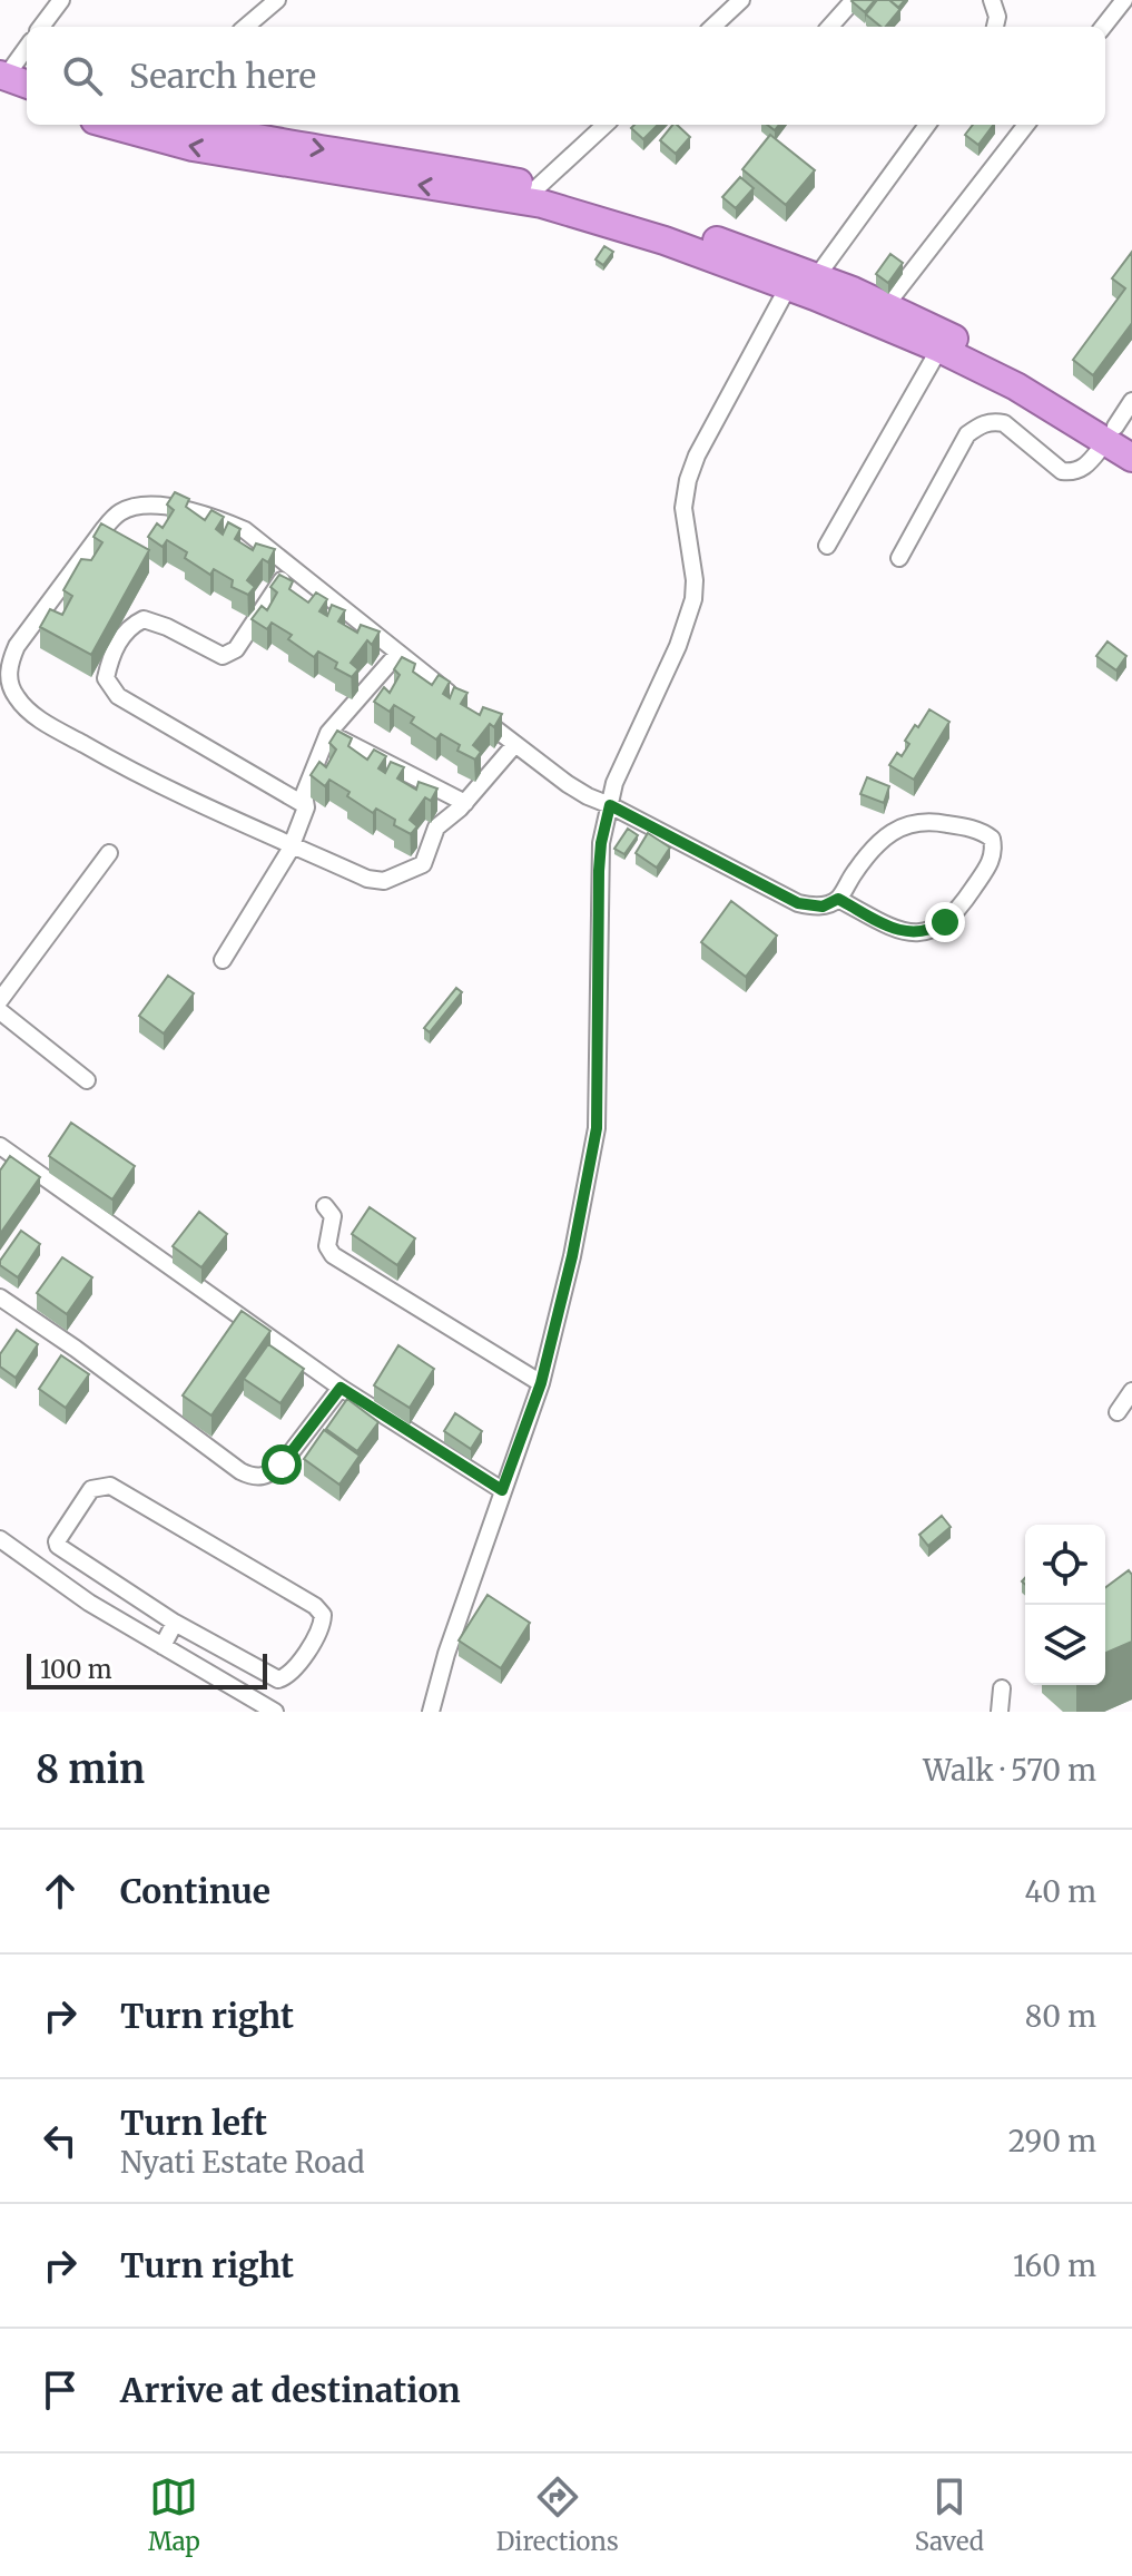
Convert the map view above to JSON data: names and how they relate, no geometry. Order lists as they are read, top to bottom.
{
  "scale_bar": "100 m",
  "page": {
    "search": "Search here",
    "scale": "100 m",
    "heading": ["8 min", "Walk · 570 m"],
    "list": [
      ["Continue", "40 m"],
      ["Turn right", "80 m"],
      ["Turn left", "Nyati Estate Road", "290 m"],
      ["Turn right", "160 m"],
      "Arrive at destination"
    ],
    "nav": ["Map", "Directions", "Saved"]
  }
}
